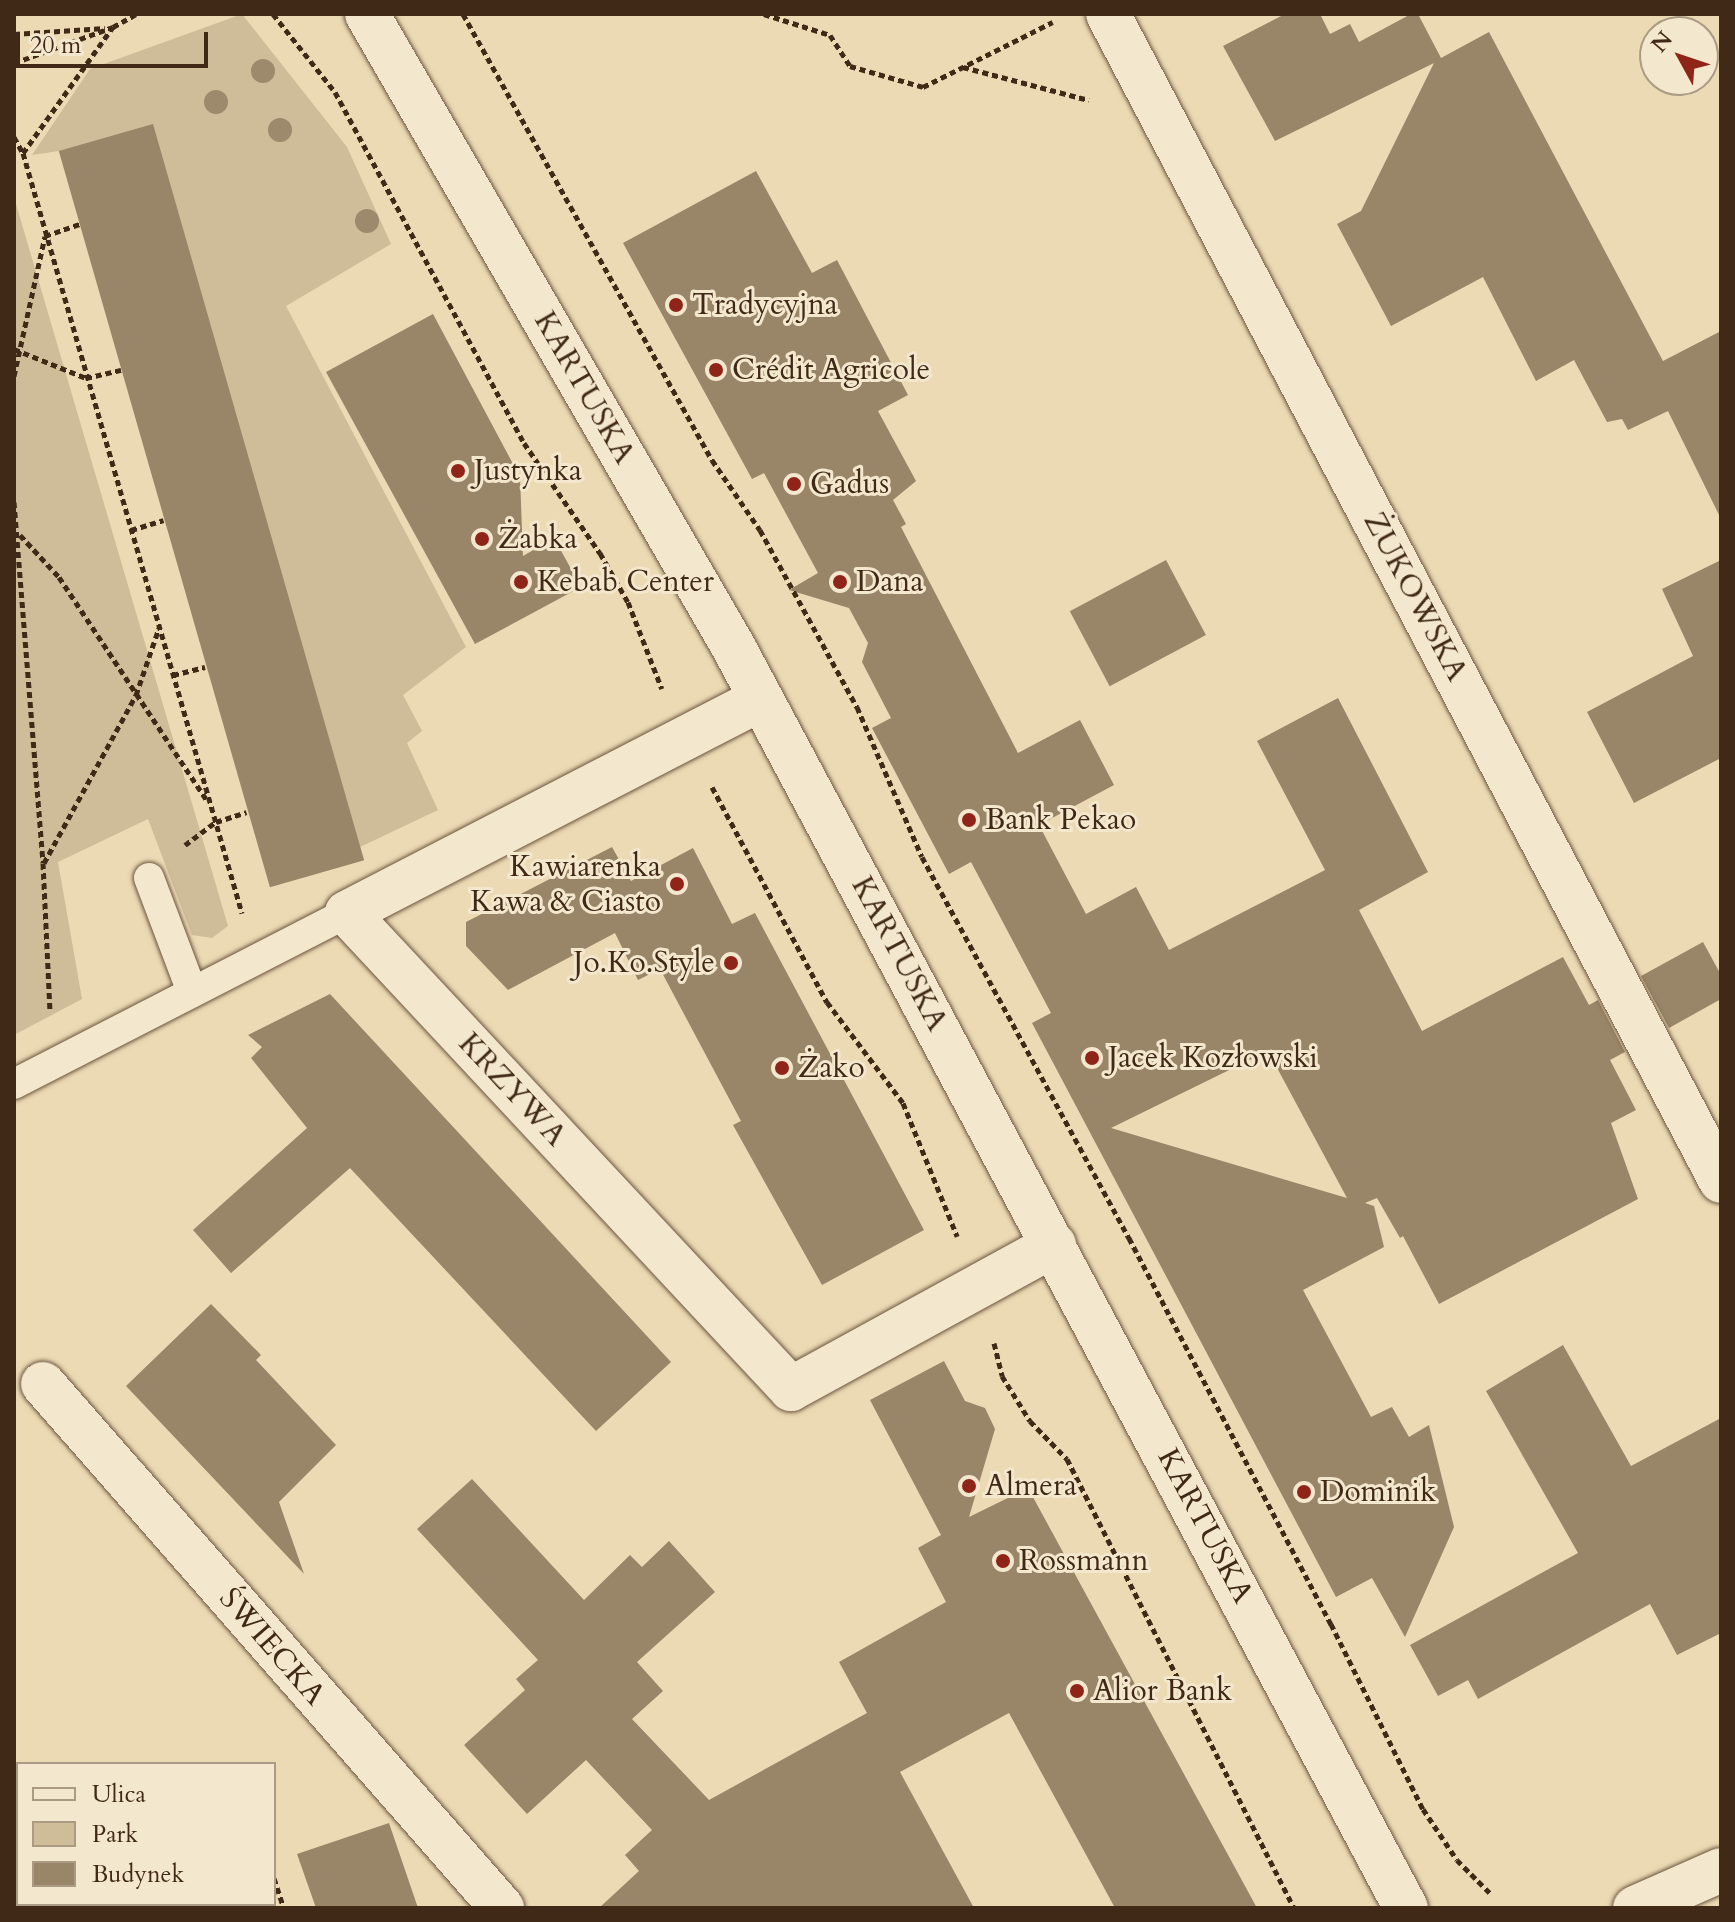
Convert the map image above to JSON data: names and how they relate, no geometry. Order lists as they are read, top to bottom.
{
  "streets": {
    "street": [
      "KARTUSKA",
      "ŻUKOWSKA",
      "KRZYWA",
      "ŚWIECKA"
    ]
  },
  "crossings": [
    ["KARTUSKA", "KRZYWA"]
  ],
  "places": [
    "Tradycyjna",
    "Crédit Agricole",
    "Justynka",
    "Gadus",
    "Żabka",
    "Kebab Center",
    "Dana",
    "Bank Pekao",
    "Kawiarenka Kawa & Ciasto",
    "Jo.Ko.Style",
    "Jacek Kozłowski",
    "Żako",
    "Almera",
    "Dominik",
    "Rossmann",
    "Alior Bank"
  ],
  "legend": ["Ulica", "Park", "Budynek"],
  "scale_bar": "20 m",
  "north": "top left"
}
